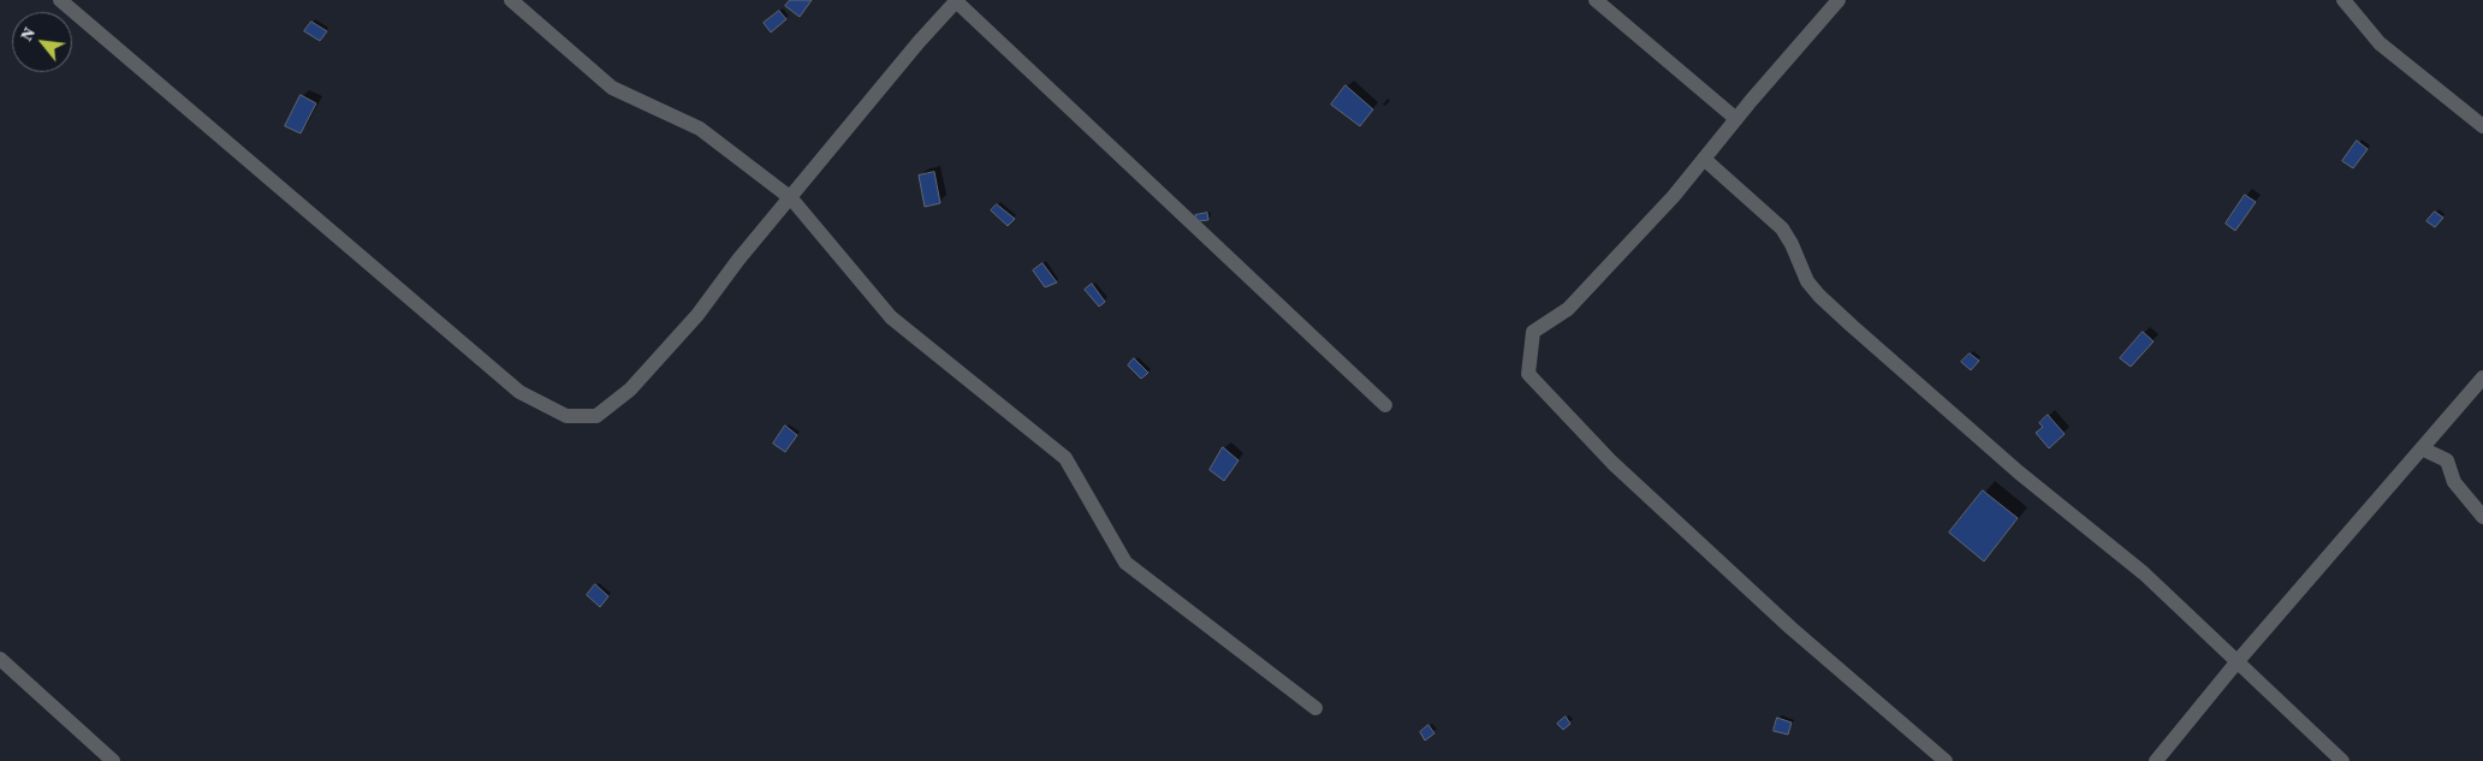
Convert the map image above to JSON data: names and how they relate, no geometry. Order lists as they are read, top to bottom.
{
  "north": "top left"
}
